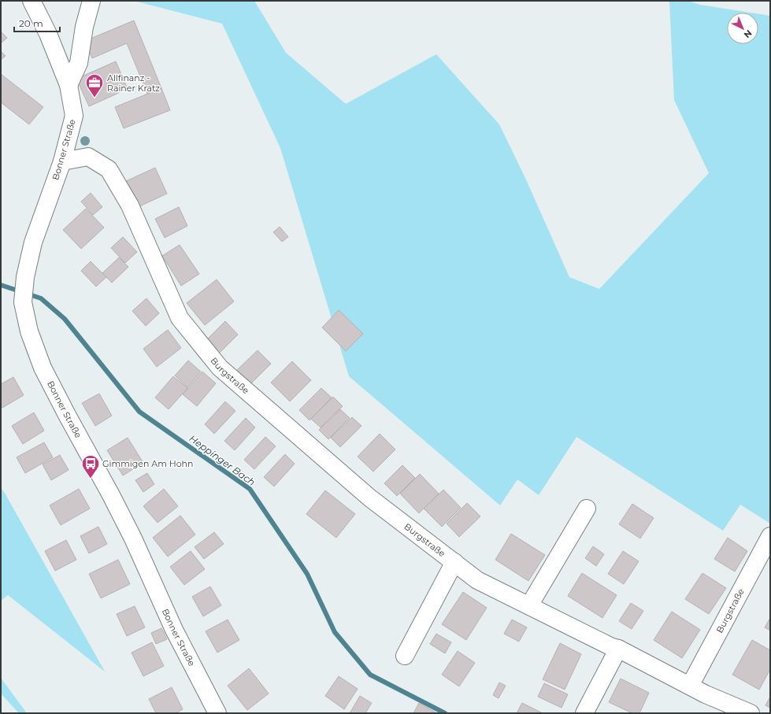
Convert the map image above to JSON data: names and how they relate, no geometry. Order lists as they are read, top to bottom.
{
  "streets": {
    "street": ["Bonner Straße", "Burgstraße"]
  },
  "crossings": [
    ["Bonner Straße", "Burgstraße"]
  ],
  "water": ["Heppinger Bach"],
  "places": {
    "office": ["Allfinanz - Rainer Kratz"],
    "bus stop": ["Gimmigen Am Hohn"]
  },
  "scale_bar": "20 m",
  "north": "bottom right"
}
